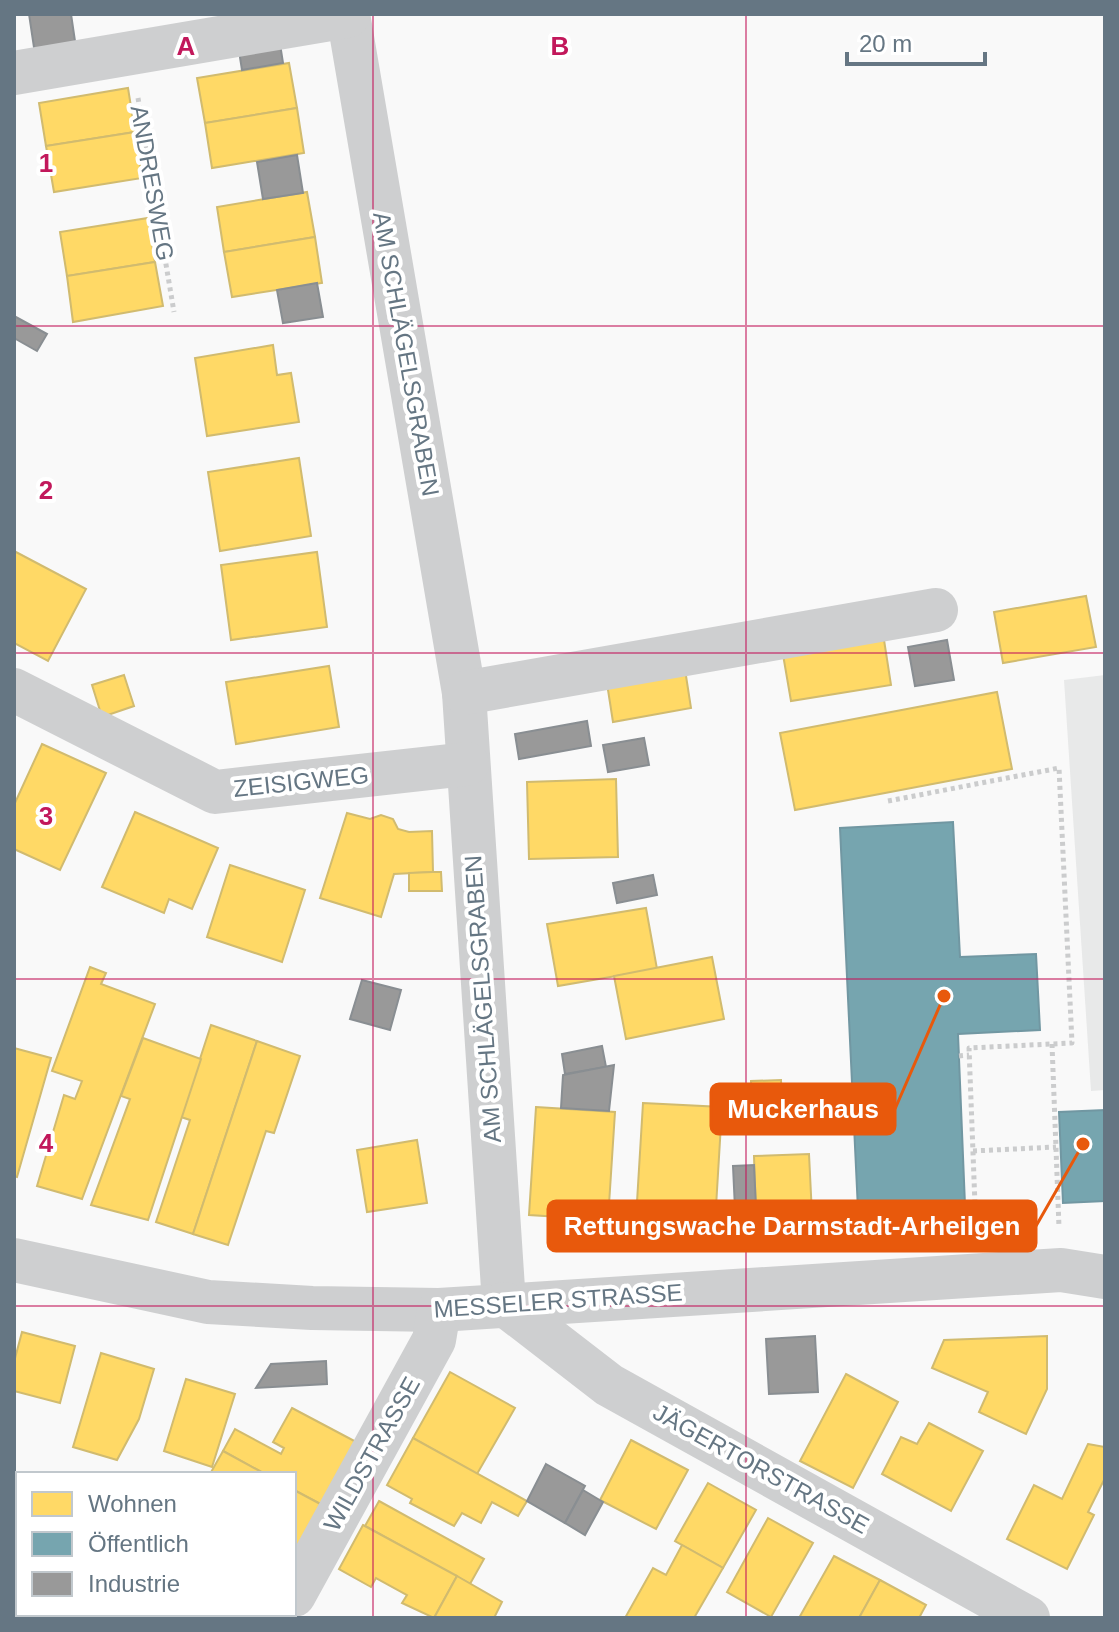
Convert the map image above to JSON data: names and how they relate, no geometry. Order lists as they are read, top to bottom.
{
  "streets": {
    "street": [
      "AM SCHLÄGELSGRABEN",
      "ZEISIGWEG",
      "MESSELER STRASSE",
      "WILDSTRASSE",
      "JÄGERTORSTRASSE"
    ],
    "path": ["ANDRESWEG"]
  },
  "crossings": [
    ["AM SCHLÄGELSGRABEN", "ZEISIGWEG"],
    ["AM SCHLÄGELSGRABEN", "MESSELER STRASSE"],
    ["AM SCHLÄGELSGRABEN", "JÄGERTORSTRASSE"],
    ["MESSELER STRASSE", "WILDSTRASSE"],
    ["MESSELER STRASSE", "JÄGERTORSTRASSE"]
  ],
  "places": ["Muckerhaus", "Rettungswache Darmstadt-Arheilgen"],
  "legend": ["Wohnen", "Öffentlich", "Industrie"],
  "scale_bar": "20 m",
  "grid": {
    "columns": ["A", "B"],
    "rows": [
      "1",
      "2",
      "3",
      "4"
    ]
  }
}
